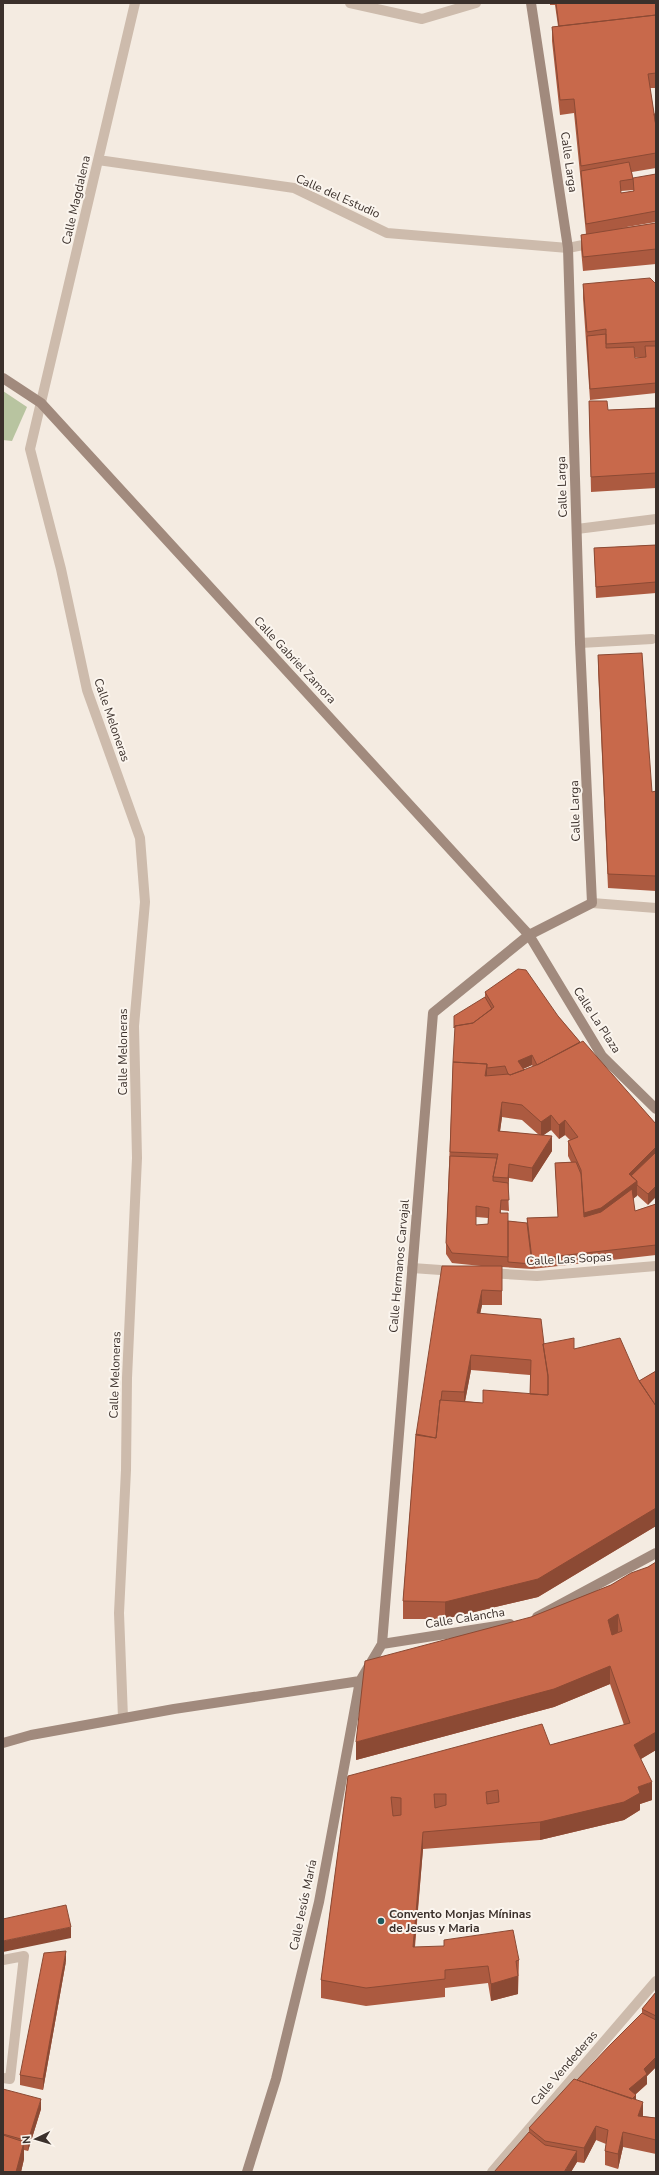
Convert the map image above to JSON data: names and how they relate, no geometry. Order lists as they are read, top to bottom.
{
  "streets": {
    "street": [
      "Calle Larga",
      "Calle del Estudio",
      "Calle Magdalena",
      "Calle Gabriel Zamora",
      "Calle Meloneras",
      "Calle La Plaza",
      "Calle Las Sopas",
      "Calle Hermanos Carvajal",
      "Calle Calancha",
      "Calle Jesús María",
      "Calle Vendederas"
    ]
  },
  "crossings": [
    ["Calle Larga", "Calle del Estudio"],
    ["Calle del Estudio", "Calle Magdalena"],
    ["Calle Magdalena", "Calle Gabriel Zamora"],
    ["Calle Magdalena", "Calle Meloneras"],
    ["Calle Gabriel Zamora", "Calle Meloneras"],
    ["Calle Gabriel Zamora", "Calle La Plaza"],
    ["Calle Gabriel Zamora", "Calle Hermanos Carvajal"],
    ["Calle La Plaza", "Calle Hermanos Carvajal"],
    ["Calle Las Sopas", "Calle Hermanos Carvajal"],
    ["Calle Hermanos Carvajal", "Calle Calancha"],
    ["Calle Hermanos Carvajal", "Calle Jesús María"],
    ["Calle Calancha", "Calle Jesús María"]
  ],
  "places": ["Convento Monjas Míninas de Jesus y Maria"],
  "north": "left"
}
